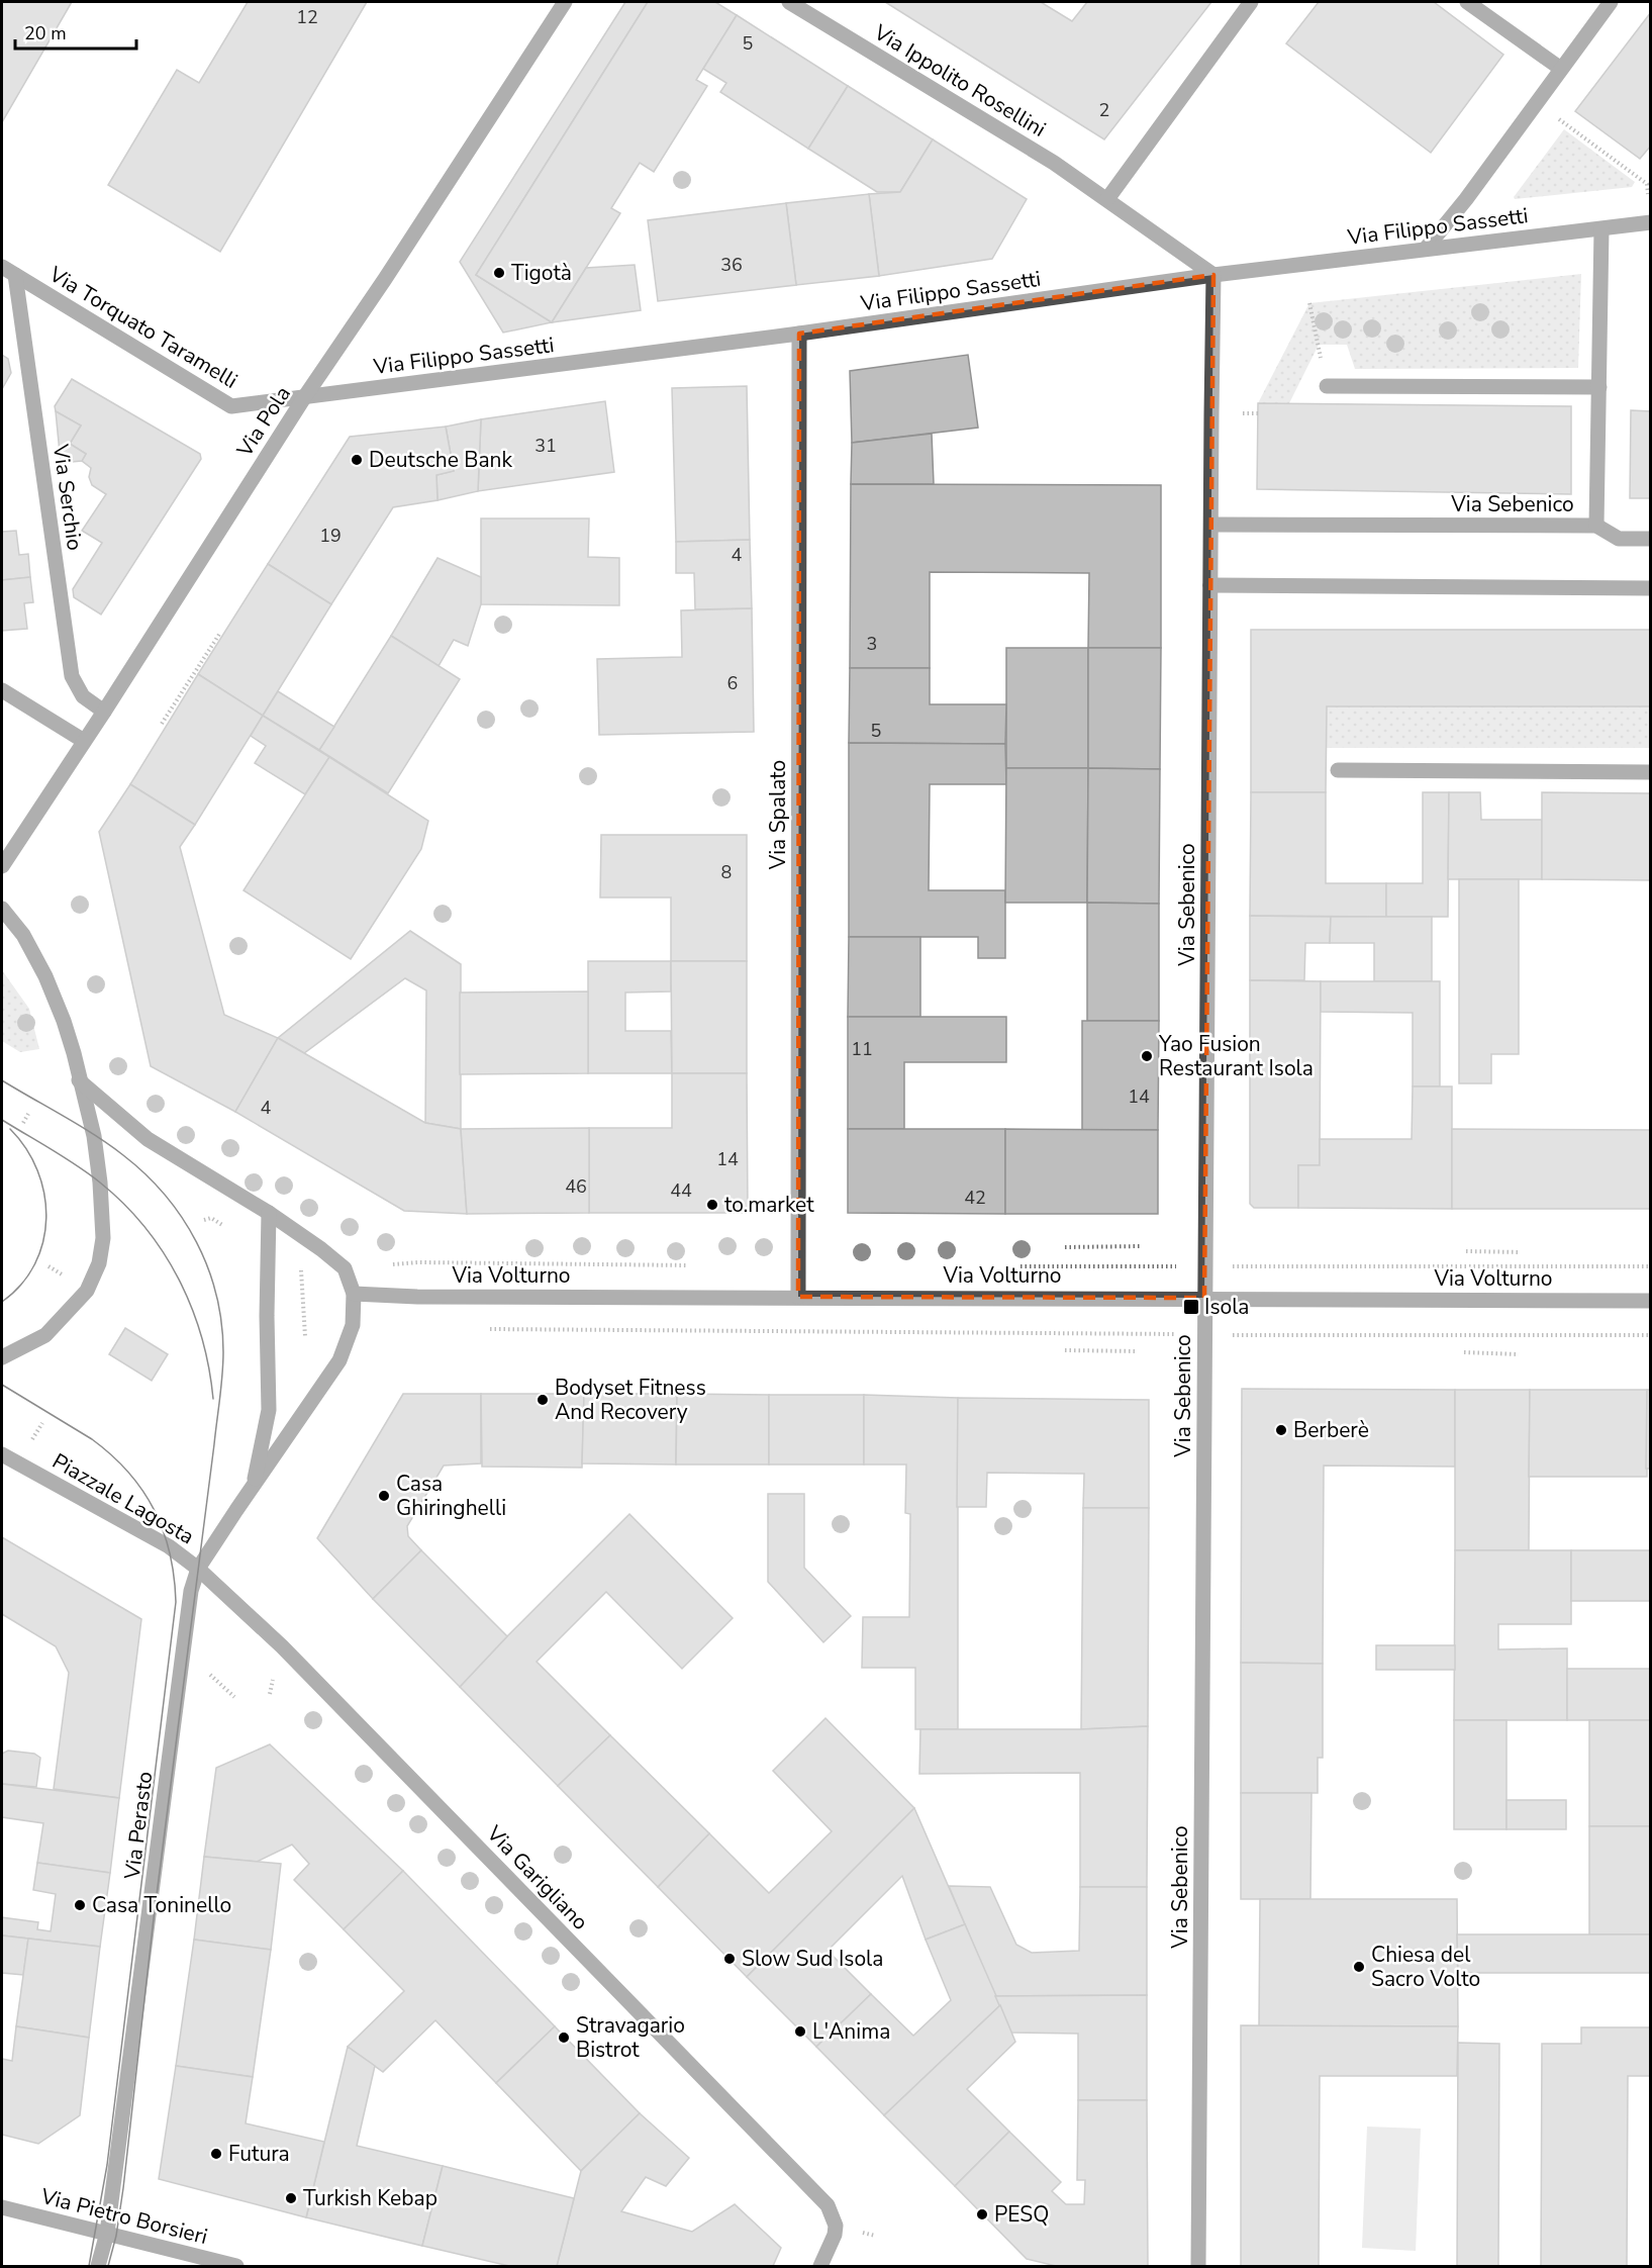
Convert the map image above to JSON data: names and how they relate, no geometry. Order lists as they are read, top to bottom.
{
  "streets": {
    "street": [
      "Via Ippolito Rosellini",
      "Via Filippo Sassetti",
      "Via Torquato Taramelli",
      "Via Pola",
      "Via Serchio",
      "Via Sebenico",
      "Via Spalato",
      "Via Volturno",
      "Piazzale Lagosta",
      "Via Perasto",
      "Via Garigliano",
      "Via Pietro Borsieri"
    ]
  },
  "crossings": [
    ["Via Ippolito Rosellini", "Via Filippo Sassetti"],
    ["Via Ippolito Rosellini", "Via Sebenico"],
    ["Via Filippo Sassetti", "Via Torquato Taramelli"],
    ["Via Filippo Sassetti", "Via Pola"],
    ["Via Filippo Sassetti", "Via Sebenico"],
    ["Via Filippo Sassetti", "Via Spalato"],
    ["Via Torquato Taramelli", "Via Pola"],
    ["Via Torquato Taramelli", "Via Serchio"],
    ["Via Pola", "Via Serchio"],
    ["Via Sebenico", "Via Volturno"],
    ["Via Spalato", "Via Volturno"],
    ["Via Volturno", "Piazzale Lagosta"],
    ["Piazzale Lagosta", "Via Perasto"],
    ["Piazzale Lagosta", "Via Garigliano"],
    ["Via Perasto", "Via Garigliano"],
    ["Via Perasto", "Via Pietro Borsieri"]
  ],
  "places": {
    "other": [
      "Tigotà",
      "Deutsche Bank",
      "Yao Fusion Restaurant Isola",
      "to.market",
      "Bodyset Fitness And Recovery",
      "Berberè",
      "Casa Ghiringhelli",
      "Casa Toninello",
      "Slow Sud Isola",
      "Chiesa del Sacro Volto",
      "L'Anima",
      "Stravagario Bistrot",
      "Futura",
      "Turkish Kebap",
      "PESQ"
    ],
    "transit": ["Isola"]
  },
  "house_numbers": [
    "12",
    "5",
    "2",
    "36",
    "31",
    "19",
    "4",
    "3",
    "6",
    "5",
    "8",
    "11",
    "14",
    "4",
    "14",
    "46",
    "44",
    "42"
  ],
  "scale_bar": "20 m"
}
